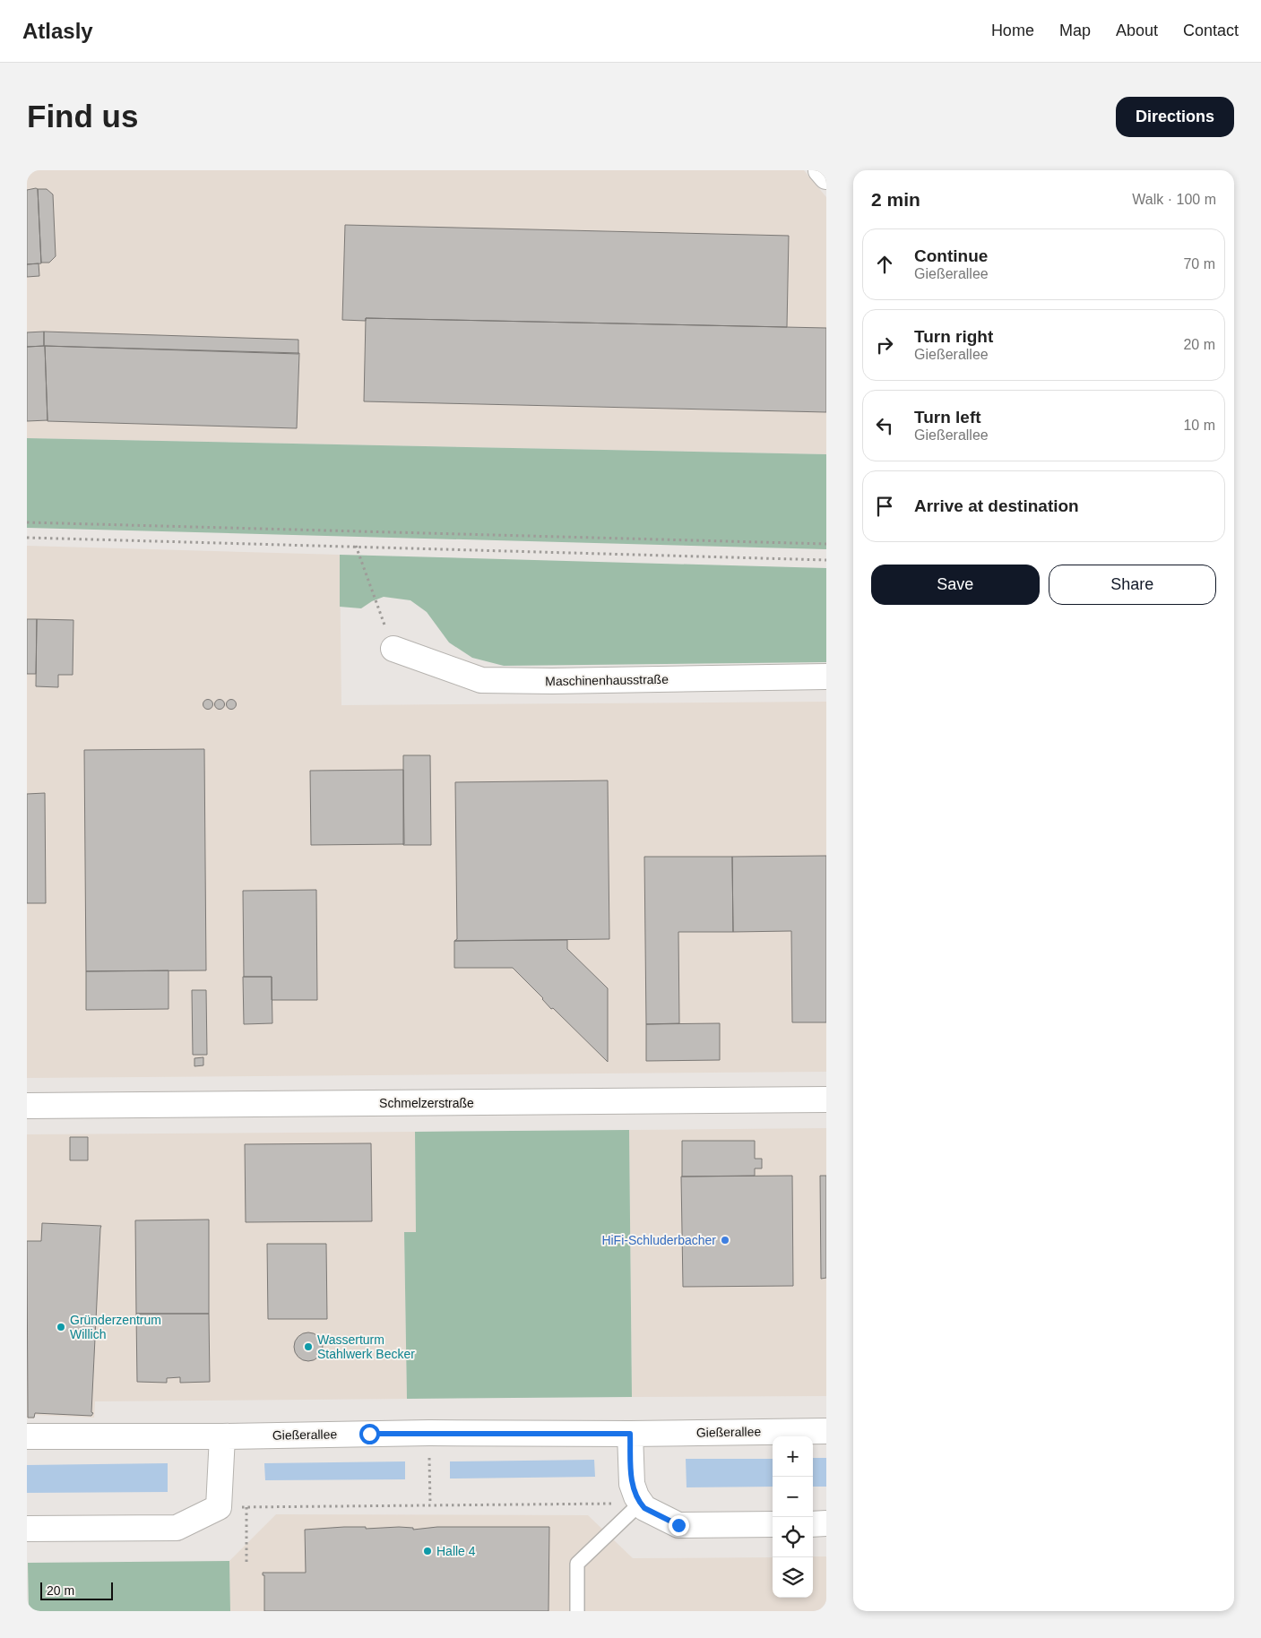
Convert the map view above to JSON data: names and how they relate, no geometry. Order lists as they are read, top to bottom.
{
  "streets": {
    "street": ["Maschinenhausstraße", "Schmelzerstraße", "Gießerallee"]
  },
  "places": [
    "HiFi-Schluderbacher",
    "Gründerzentrum Willich",
    "Wasserturm Stahlwerk Becker",
    "Halle 4"
  ],
  "scale_bar": "20 m",
  "page": {
    "header": "Atlasly",
    "nav": [
      "Home",
      "Map",
      "About",
      "Contact"
    ],
    "buttons": [
      "Directions",
      ["Save", "Share"]
    ],
    "title": "Find us",
    "heading": ["2 min", "Walk · 100 m"],
    "list": [
      ["Continue", "Gießerallee", "70 m"],
      ["Turn right", "Gießerallee", "20 m"],
      ["Turn left", "Gießerallee", "10 m"],
      "Arrive at destination"
    ],
    "map_buttons": ["+", "−"],
    "scale": "20 m"
  }
}
